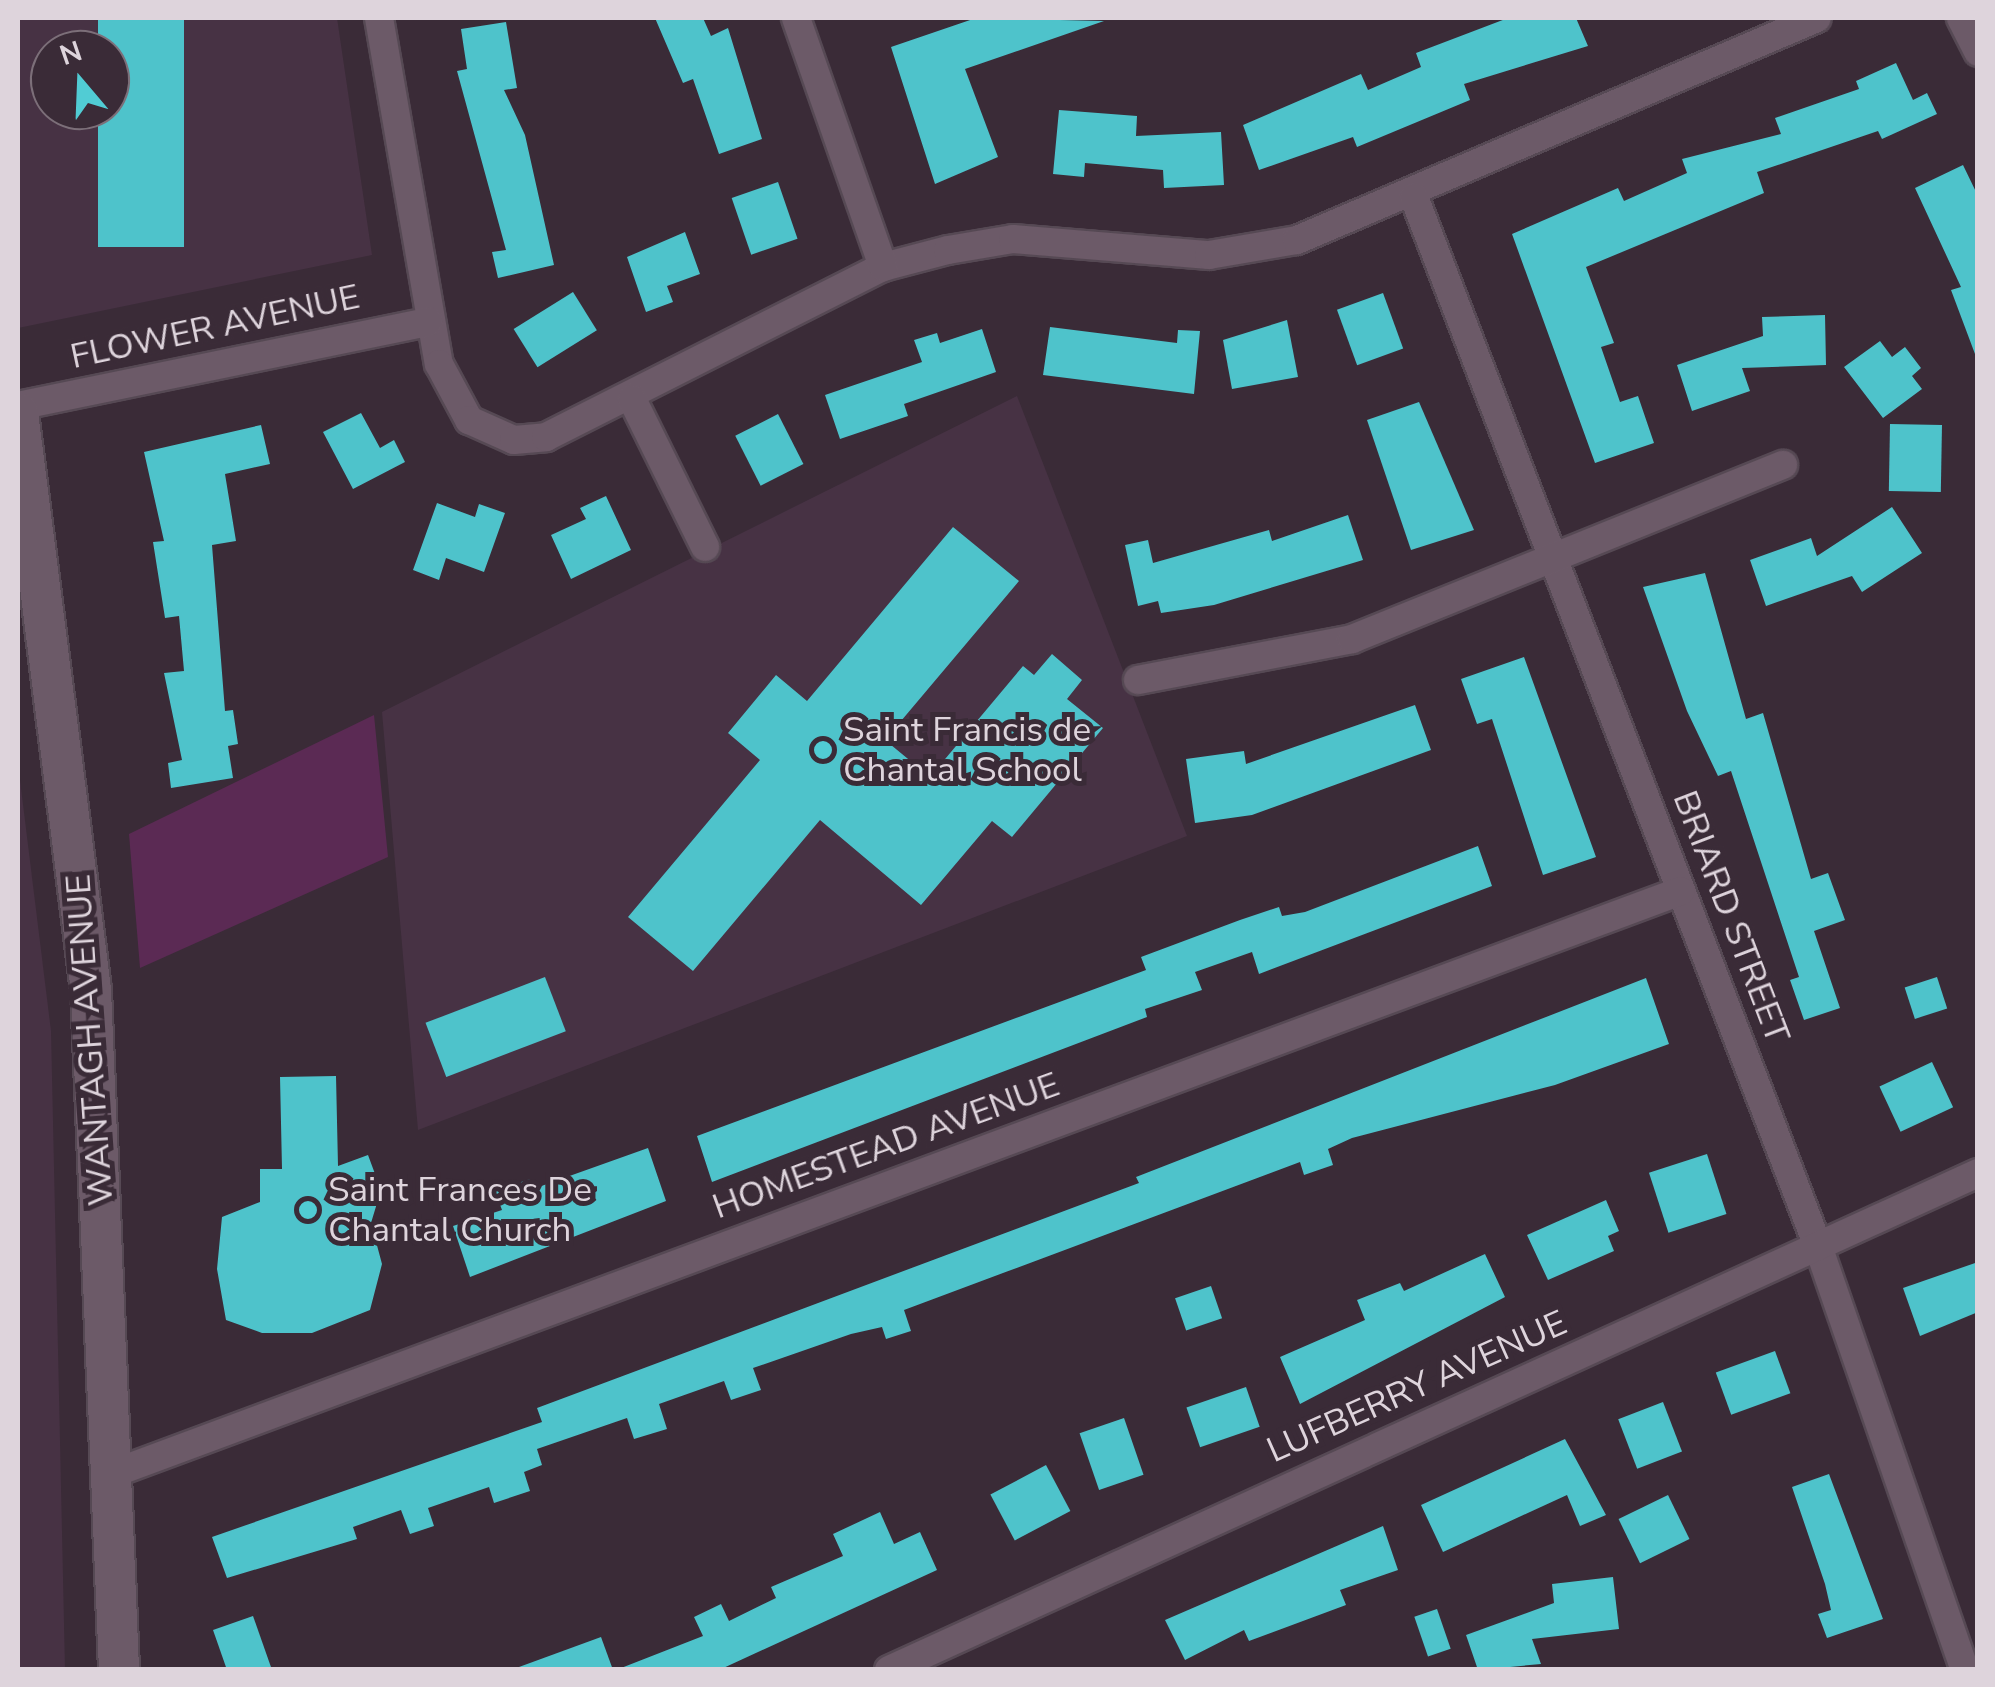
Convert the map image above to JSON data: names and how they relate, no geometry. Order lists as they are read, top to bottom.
{
  "streets": {
    "main road": ["WANTAGH AVENUE"],
    "street": [
      "FLOWER AVENUE",
      "BRIARD STREET",
      "HOMESTEAD AVENUE",
      "LUFBERRY AVENUE"
    ]
  },
  "crossings": [
    ["FLOWER AVENUE", "WANTAGH AVENUE"],
    ["BRIARD STREET", "HOMESTEAD AVENUE"],
    ["BRIARD STREET", "LUFBERRY AVENUE"],
    ["WANTAGH AVENUE", "HOMESTEAD AVENUE"]
  ],
  "places": ["Saint Francis de Chantal School", "Saint Frances De Chantal Church"],
  "north": "top"
}
